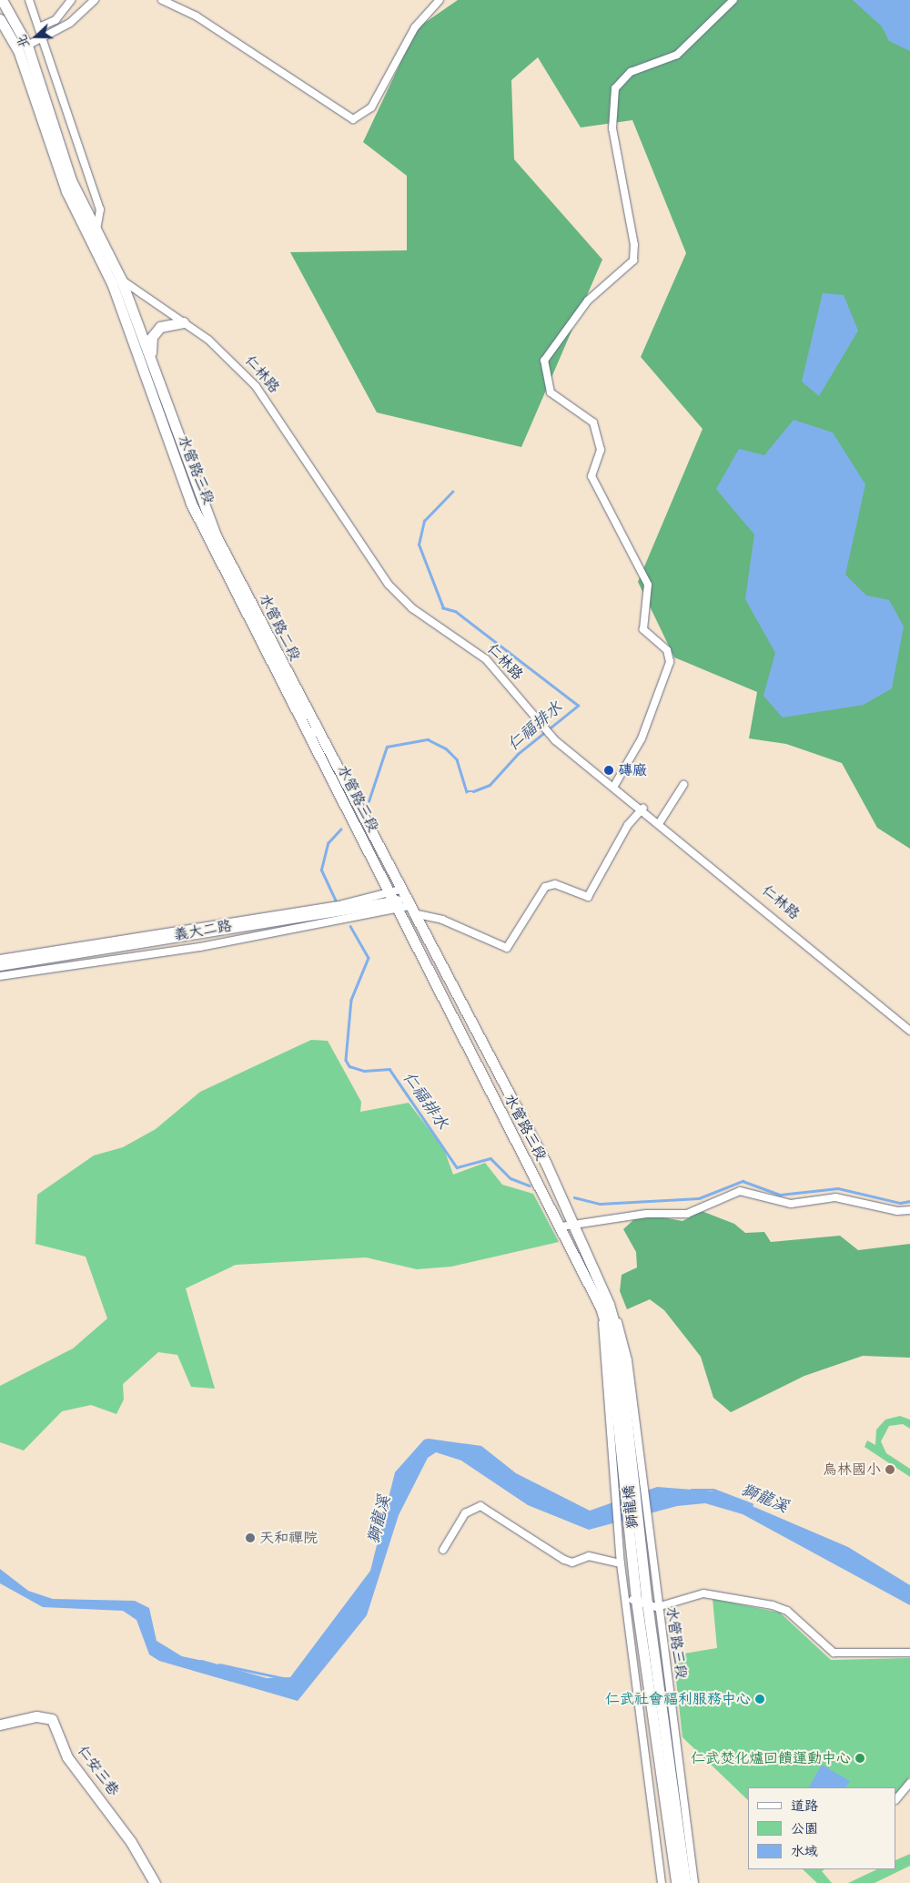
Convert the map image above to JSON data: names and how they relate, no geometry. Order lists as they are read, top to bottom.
{
  "streets": {
    "main road": [
      "仁林路",
      "水管路三段",
      "水管路二段",
      "義大二路",
      "獅龍橋",
      "仁安三巷"
    ]
  },
  "crossings": [
    ["仁林路", "水管路三段"],
    ["水管路三段", "水管路二段"],
    ["水管路三段", "義大二路"],
    ["水管路三段", "獅龍橋"],
    ["水管路二段", "義大二路"]
  ],
  "water": ["仁福排水", "獅龍溪"],
  "places": [
    "磚廠",
    "烏林國小",
    "天和禪院",
    "仁武社會福利服務中心",
    "仁武焚化爐回饋運動中心"
  ],
  "legend": ["道路", "公園", "水域"],
  "north": "left"
}
